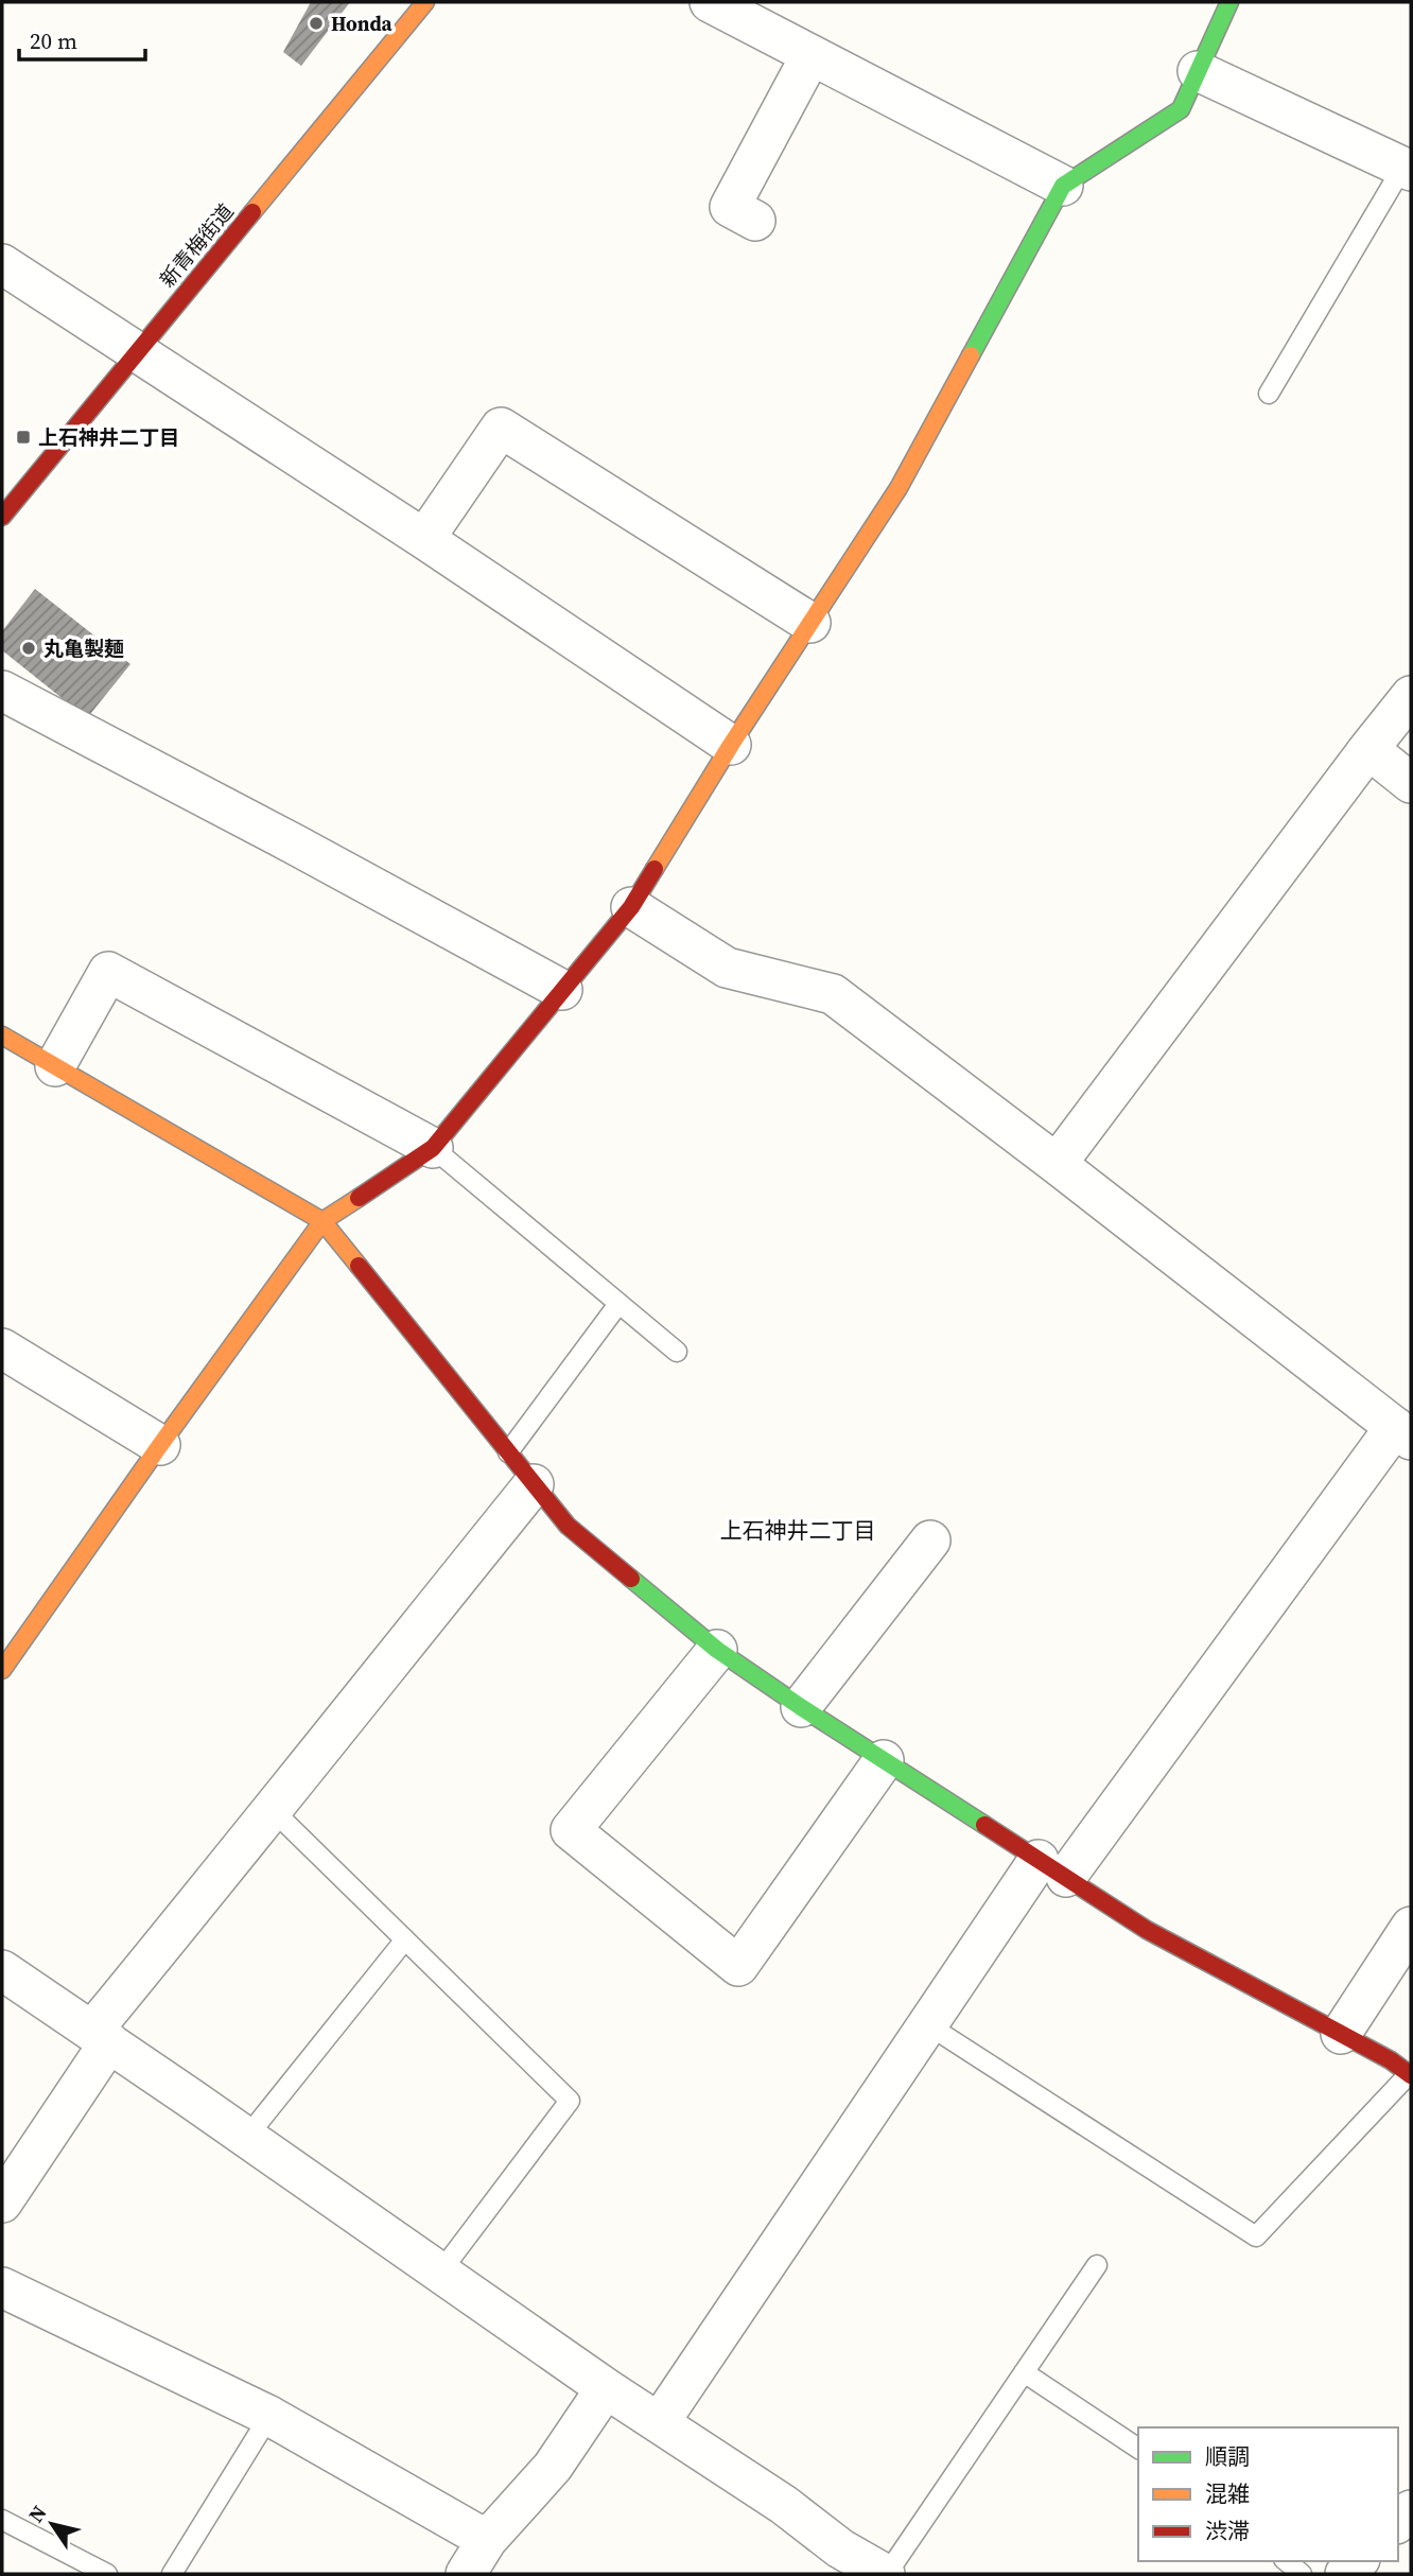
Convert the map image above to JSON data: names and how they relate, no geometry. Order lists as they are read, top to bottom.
{
  "streets": {
    "street": ["新青梅街道"]
  },
  "districts": ["上石神井二丁目"],
  "places": {
    "other": ["Honda", "丸亀製麺"],
    "transit": ["上石神井二丁目"]
  },
  "legend": ["順調", "混雑", "渋滞"],
  "scale_bar": "20 m",
  "north": "top left"
}
